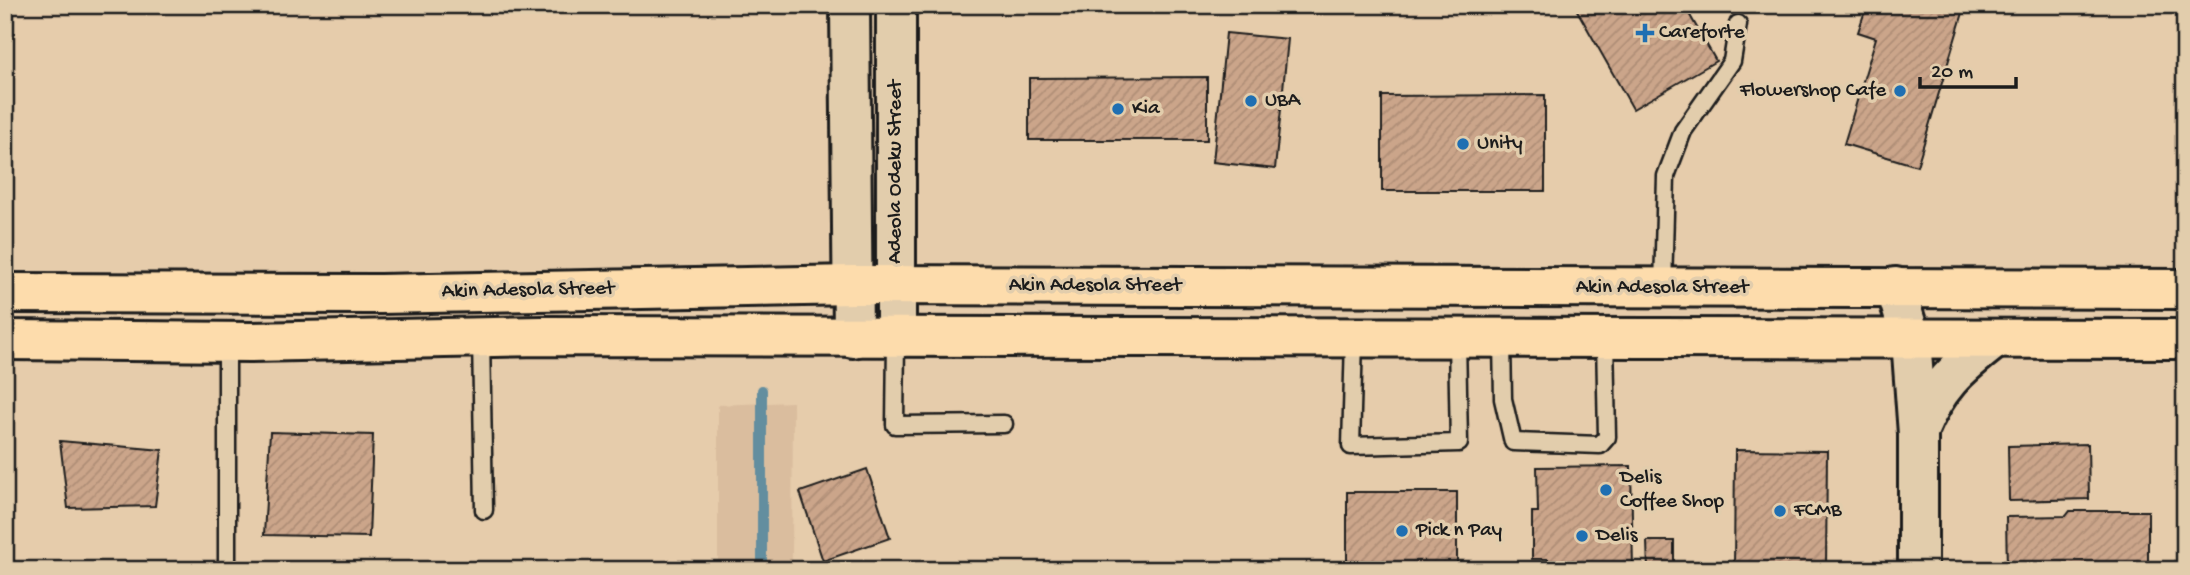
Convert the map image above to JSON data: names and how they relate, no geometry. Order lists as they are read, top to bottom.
{
  "streets": {
    "main road": ["Adeola Odeku Street", "Akin Adesola Street"]
  },
  "crossings": [
    ["Adeola Odeku Street", "Akin Adesola Street"]
  ],
  "places": {
    "health": ["Careforte"],
    "other": [
      "Flowershop Cafe",
      "UBA",
      "Kia",
      "Unity",
      "Delis Coffee Shop",
      "FCMB",
      "Pick n Pay",
      "Delis"
    ]
  },
  "scale_bar": "20 m"
}
